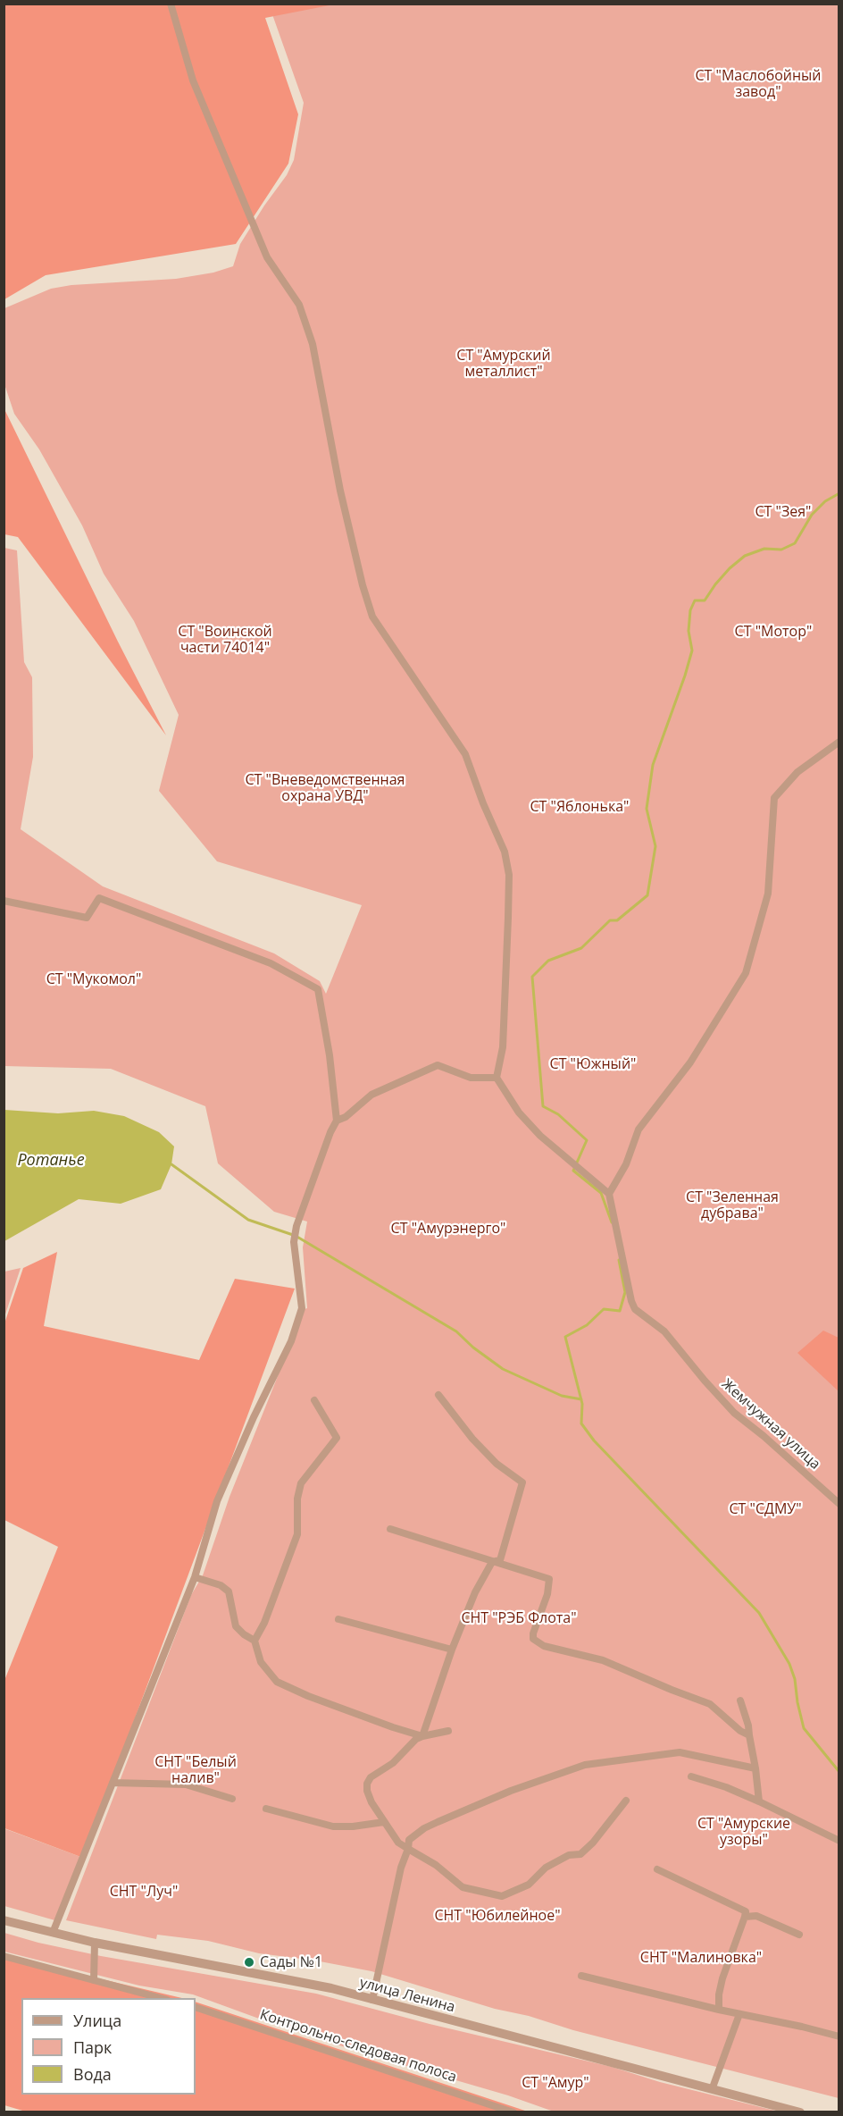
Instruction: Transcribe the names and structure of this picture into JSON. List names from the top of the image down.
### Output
{
  "streets": {
    "street": ["Жемчужная улица", "улица Ленина", "Контрольно-следовая полоса"]
  },
  "water": ["Ротанье"],
  "parks": [
    "СТ \"Маслобойный завод\"",
    "СТ \"Амурский металлист\"",
    "СТ \"Зея\"",
    "СТ \"Воинской части 74014\"",
    "СТ \"Мотор\"",
    "СТ \"Вневедомственная охрана УВД\"",
    "СТ \"Яблонька\"",
    "СТ \"Мукомол\"",
    "СТ \"Южный\"",
    "СТ \"Зеленная дубрава\"",
    "СТ \"Амурэнерго\"",
    "СТ \"СДМУ\"",
    "СНТ \"РЭБ Флота\"",
    "СНТ \"Белый налив\"",
    "СТ \"Амурские узоры\"",
    "СНТ \"Луч\"",
    "СНТ \"Юбилейное\"",
    "СНТ \"Малиновка\"",
    "СТ \"Амур\""
  ],
  "places": ["Сады №1"],
  "legend": ["Улица", "Парк", "Вода"]
}
